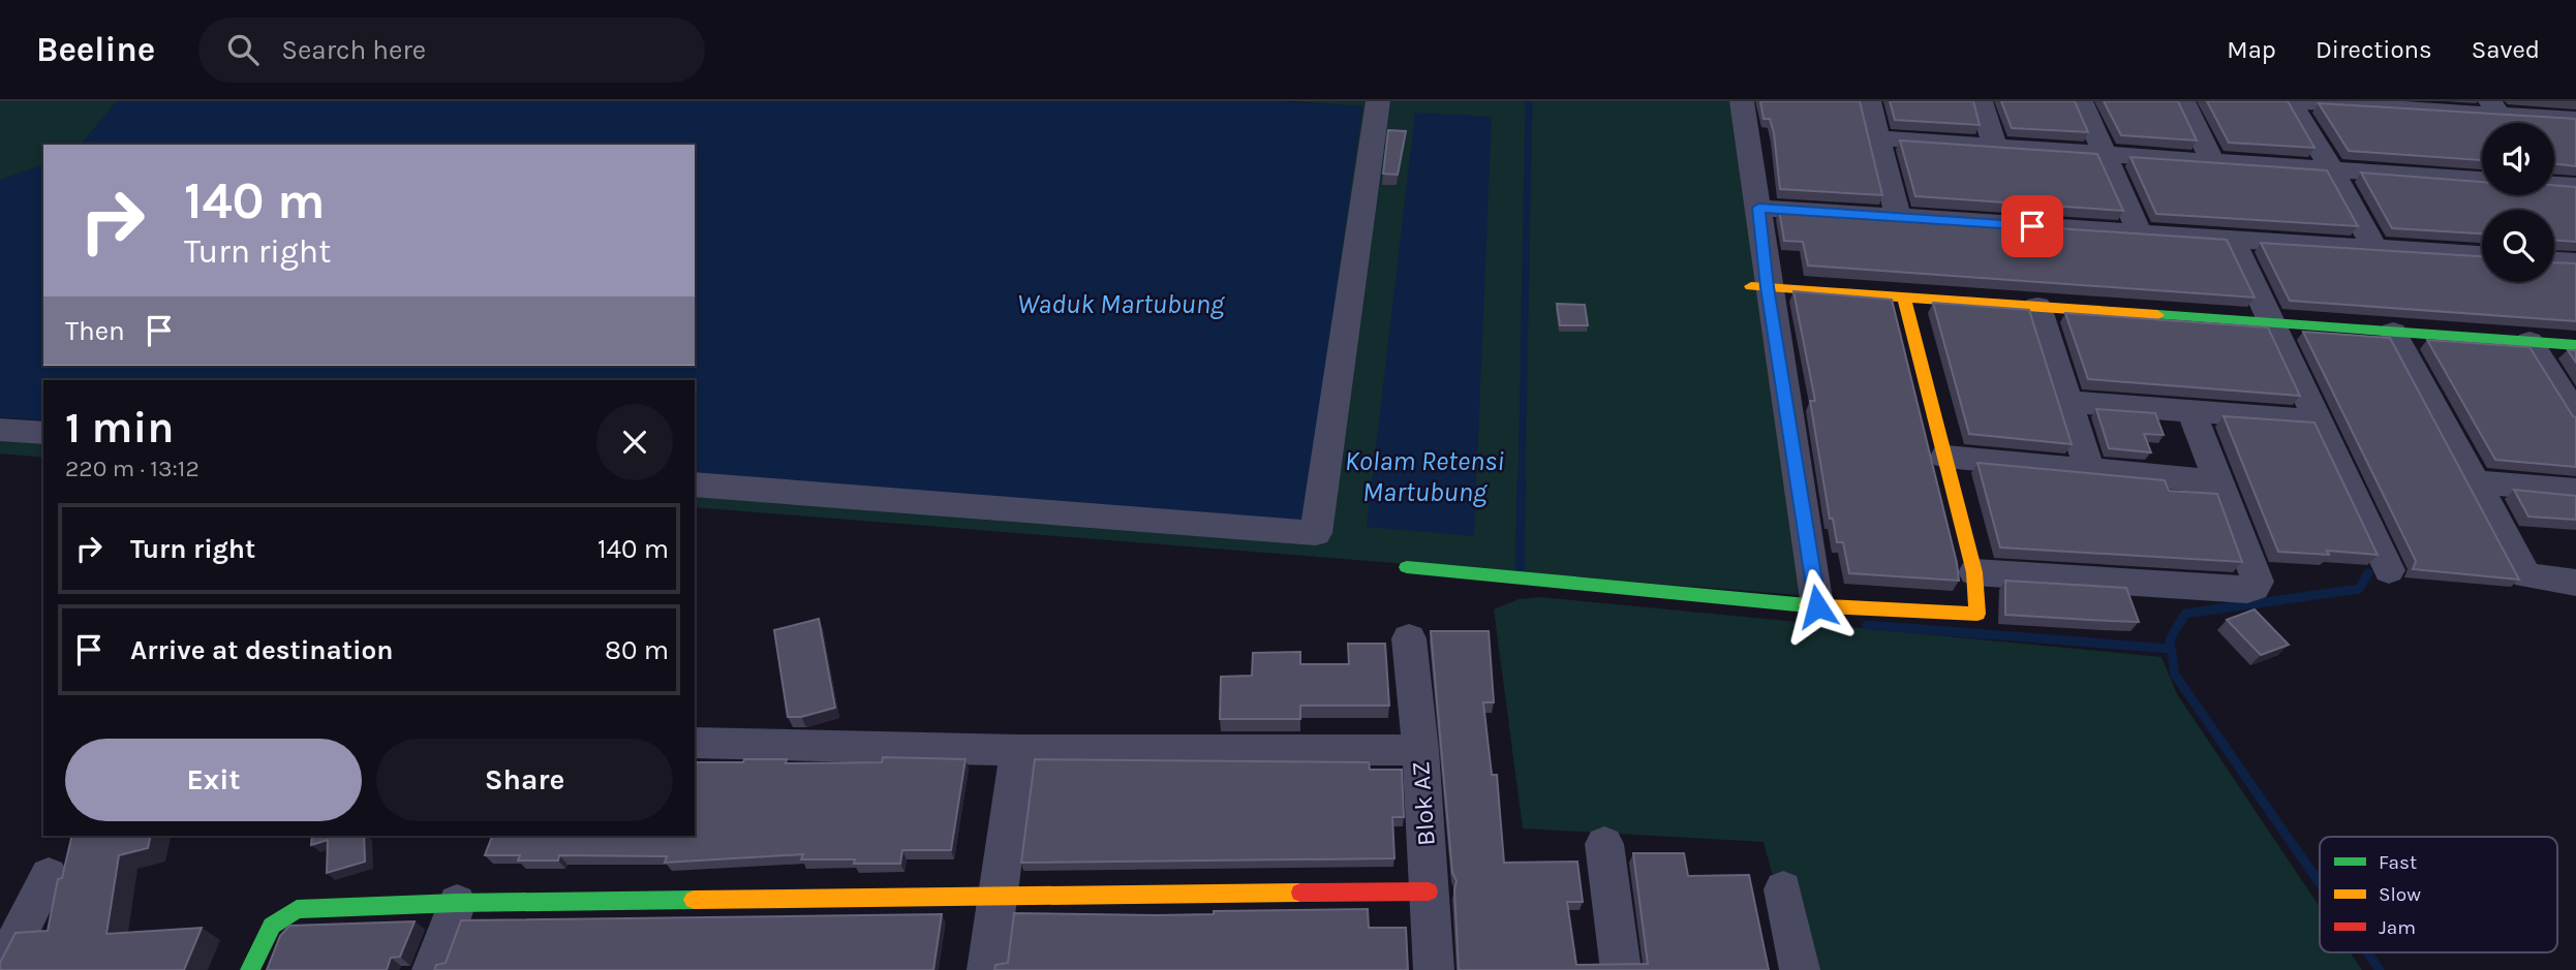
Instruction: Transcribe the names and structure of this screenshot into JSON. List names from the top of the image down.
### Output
{
  "streets": {
    "street": ["Blok AZ"]
  },
  "water": ["Waduk Martubung", "Kolam Retensi Martubung"],
  "legend": ["Fast", "Slow", "Jam"],
  "page": {
    "header": "Beeline",
    "search": "Search here",
    "nav": ["Map", "Directions", "Saved"],
    "turn": ["140 m", "Turn right"],
    "then": "Then",
    "heading": ["1 min", "220 m · 13:12"],
    "list": [
      {
        "name": "Turn right",
        "value": "140 m"
      },
      {
        "name": "Arrive at destination",
        "value": "80 m"
      }
    ],
    "buttons": ["Exit", "Share"]
  }
}
